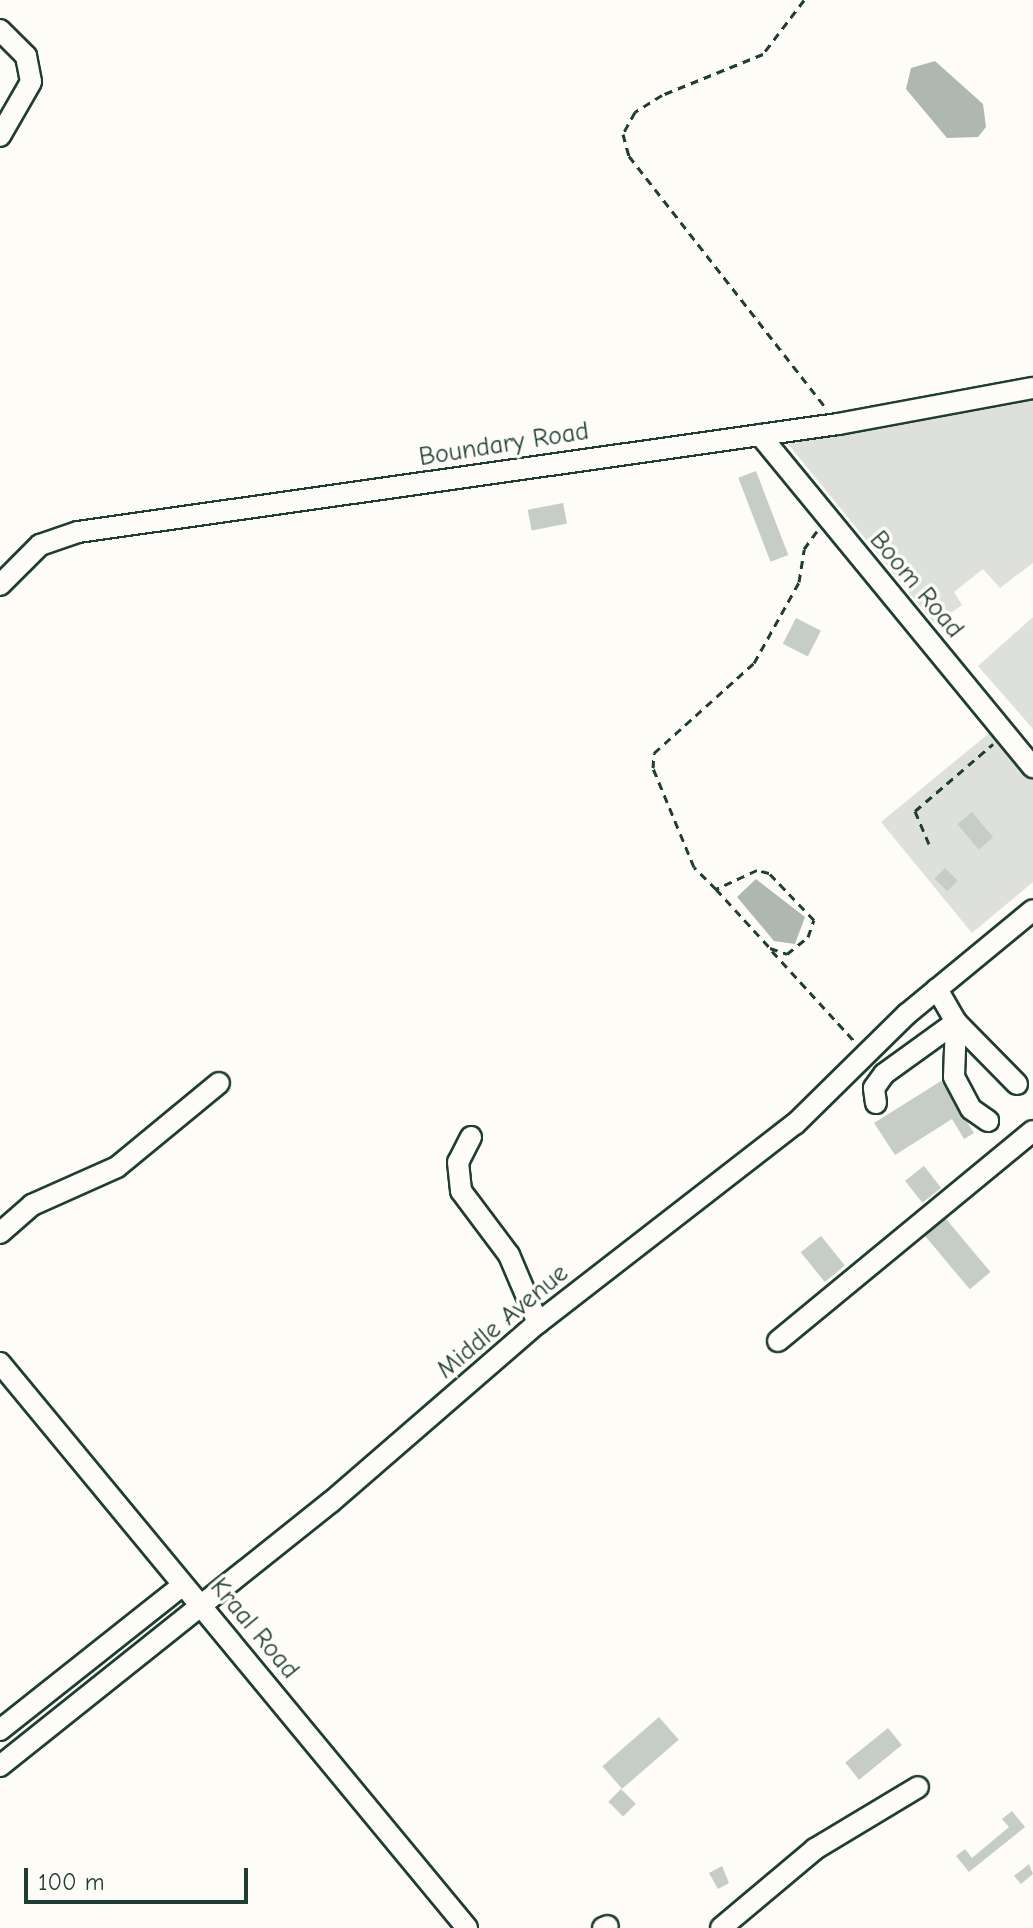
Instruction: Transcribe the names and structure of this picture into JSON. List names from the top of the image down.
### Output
{
  "streets": {
    "street": [
      "Boundary Road",
      "Boom Road",
      "Middle Avenue",
      "Kraal Road"
    ]
  },
  "crossings": [
    ["Boundary Road", "Boom Road"],
    ["Middle Avenue", "Kraal Road"]
  ],
  "scale_bar": "100 m"
}
